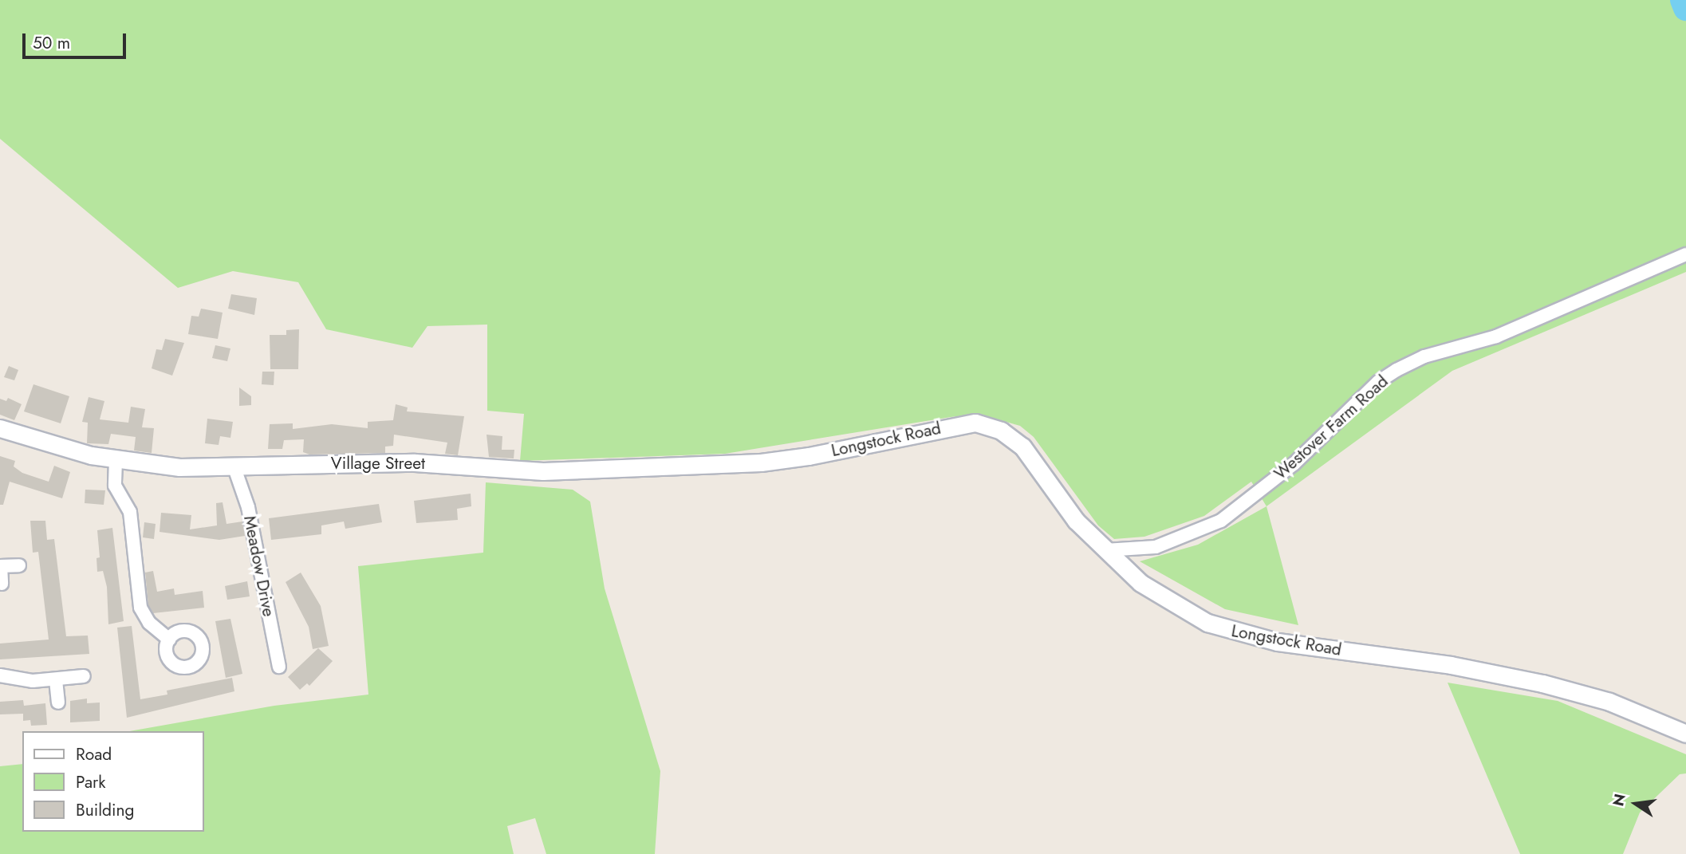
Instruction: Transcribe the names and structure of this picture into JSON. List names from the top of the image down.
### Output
{
  "streets": {
    "street": [
      "Westover Farm Road",
      "Longstock Road",
      "Village Street",
      "Meadow Drive"
    ]
  },
  "crossings": [
    ["Westover Farm Road", "Longstock Road"],
    ["Longstock Road", "Village Street"],
    ["Village Street", "Meadow Drive"]
  ],
  "legend": ["Road", "Park", "Building"],
  "scale_bar": "50 m",
  "north": "left"
}
